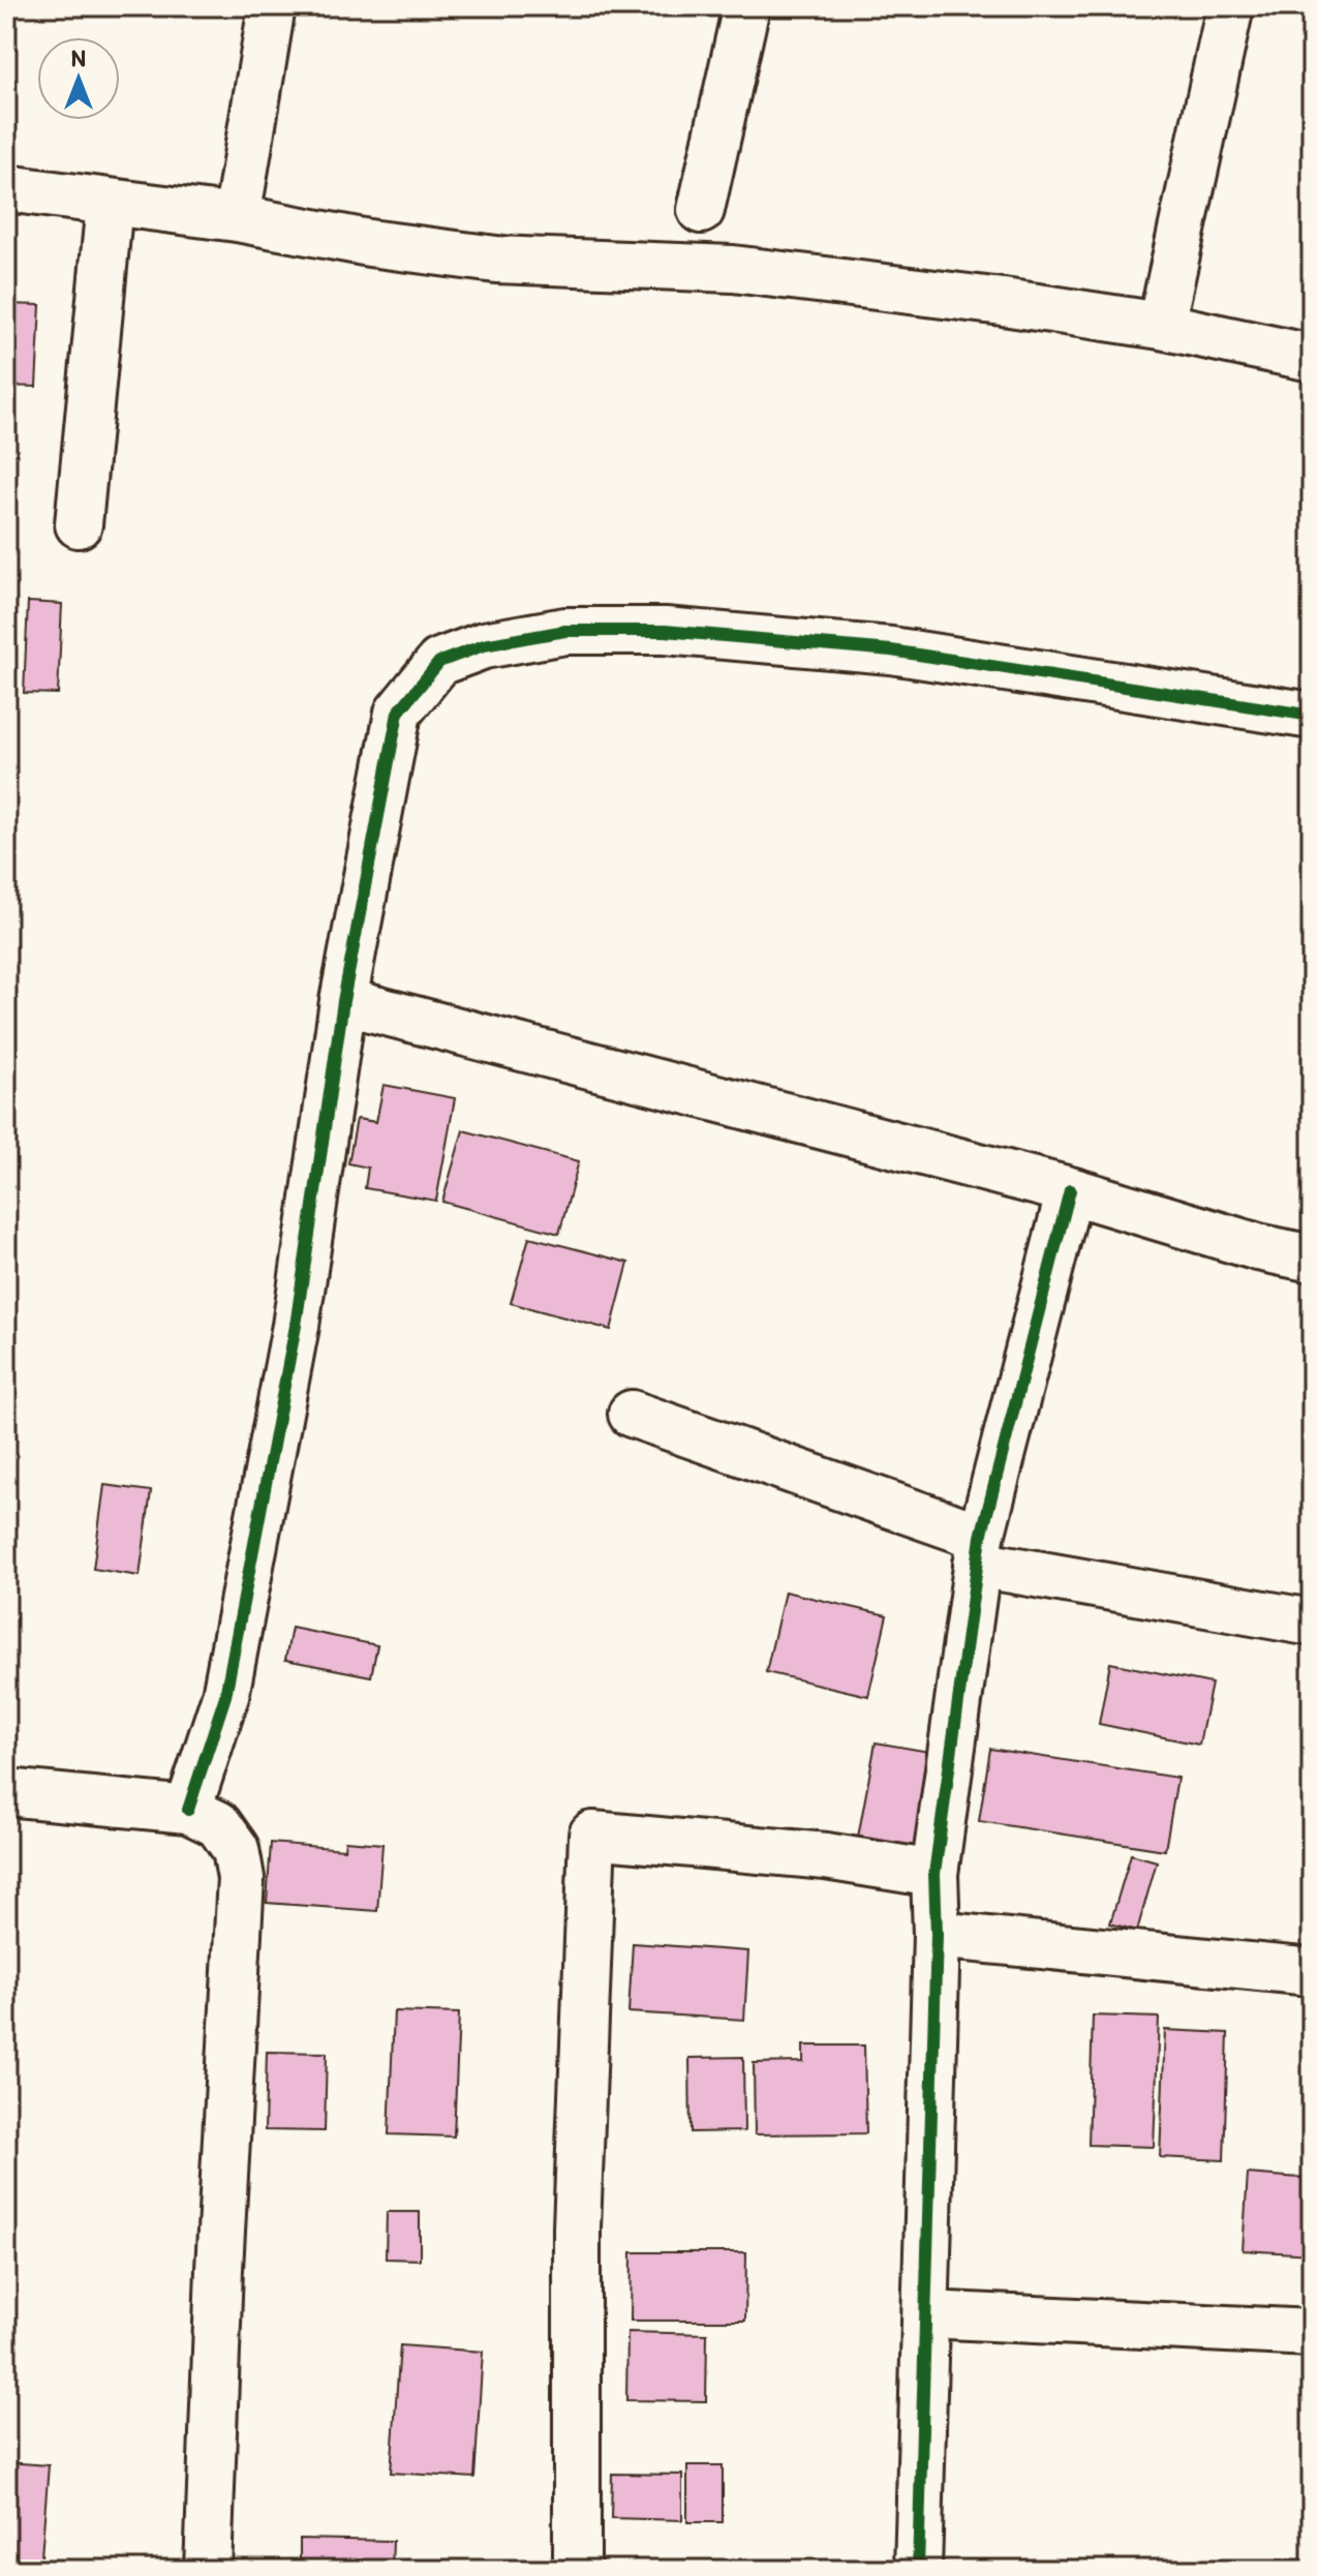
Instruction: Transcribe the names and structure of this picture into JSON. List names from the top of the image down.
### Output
{
  "north": "top"
}
